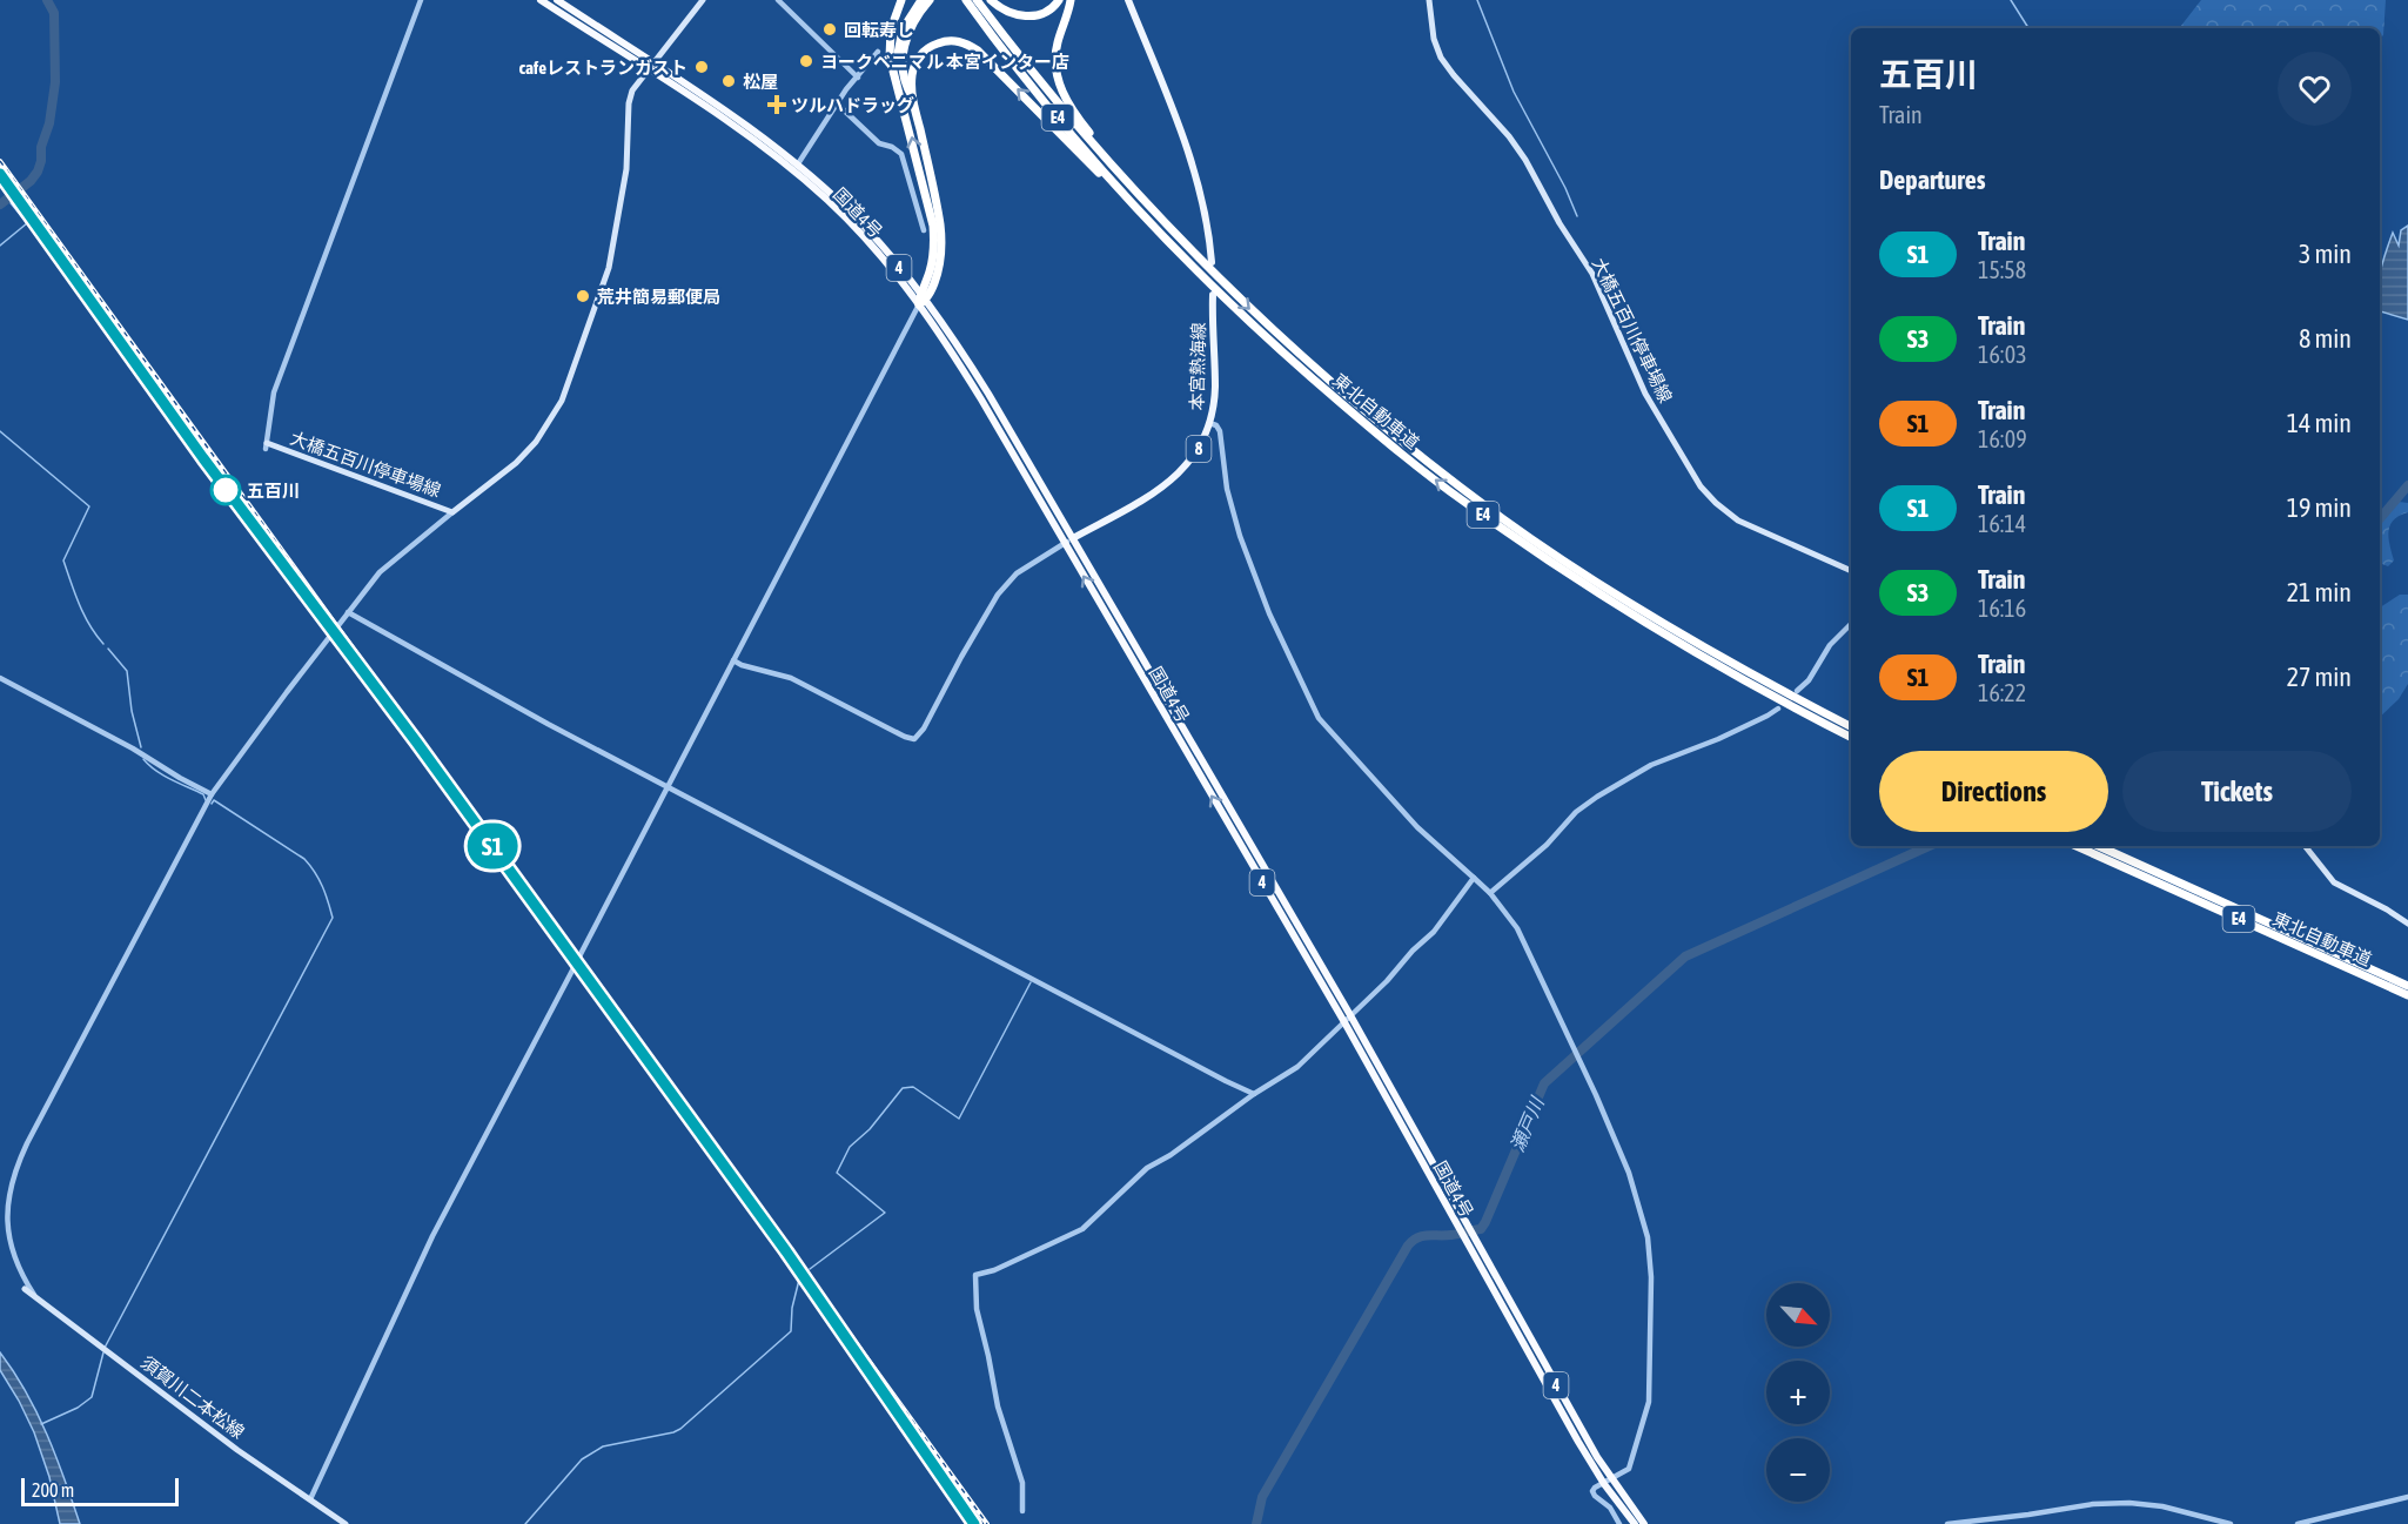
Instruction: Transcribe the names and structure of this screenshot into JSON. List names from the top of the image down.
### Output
{
  "streets": {
    "highway": [
      "E4",
      "国道4号",
      "4",
      "東北自動車道"
    ],
    "main road": [
      "大橋五百川停車場線",
      "本宮熱海線",
      "8",
      "須賀川二本松線"
    ]
  },
  "crossings": [
    ["国道4号", "大橋五百川停車場線"],
    ["国道4号", "本宮熱海線"]
  ],
  "water": ["瀬戸川"],
  "places": {
    "other": [
      "回転寿し",
      "ヨークベニマル 本宮インター店",
      "cafeレストランガスト",
      "松屋",
      "荒井簡易郵便局",
      "五百川"
    ],
    "health": ["ツルハドラッグ"]
  },
  "scale_bar": "200 m",
  "north": "bottom right",
  "page": {
    "on_map": "S1",
    "heading": [
      ["五百川", "Train"],
      "Departures"
    ],
    "list": [
      {
        "mark": "S1",
        "name": "Train",
        "note": "15:58",
        "value": "3 min"
      },
      {
        "mark": "S3",
        "name": "Train",
        "note": "16:03",
        "value": "8 min"
      },
      {
        "mark": "S1",
        "name": "Train",
        "note": "16:09",
        "value": "14 min"
      },
      {
        "mark": "S1",
        "name": "Train",
        "note": "16:14",
        "value": "19 min"
      },
      {
        "mark": "S3",
        "name": "Train",
        "note": "16:16",
        "value": "21 min"
      },
      {
        "mark": "S1",
        "name": "Train",
        "note": "16:22",
        "value": "27 min"
      }
    ],
    "buttons": ["Directions", "Tickets"],
    "map_buttons": ["+", "−"],
    "scale": "200 m"
  }
}
